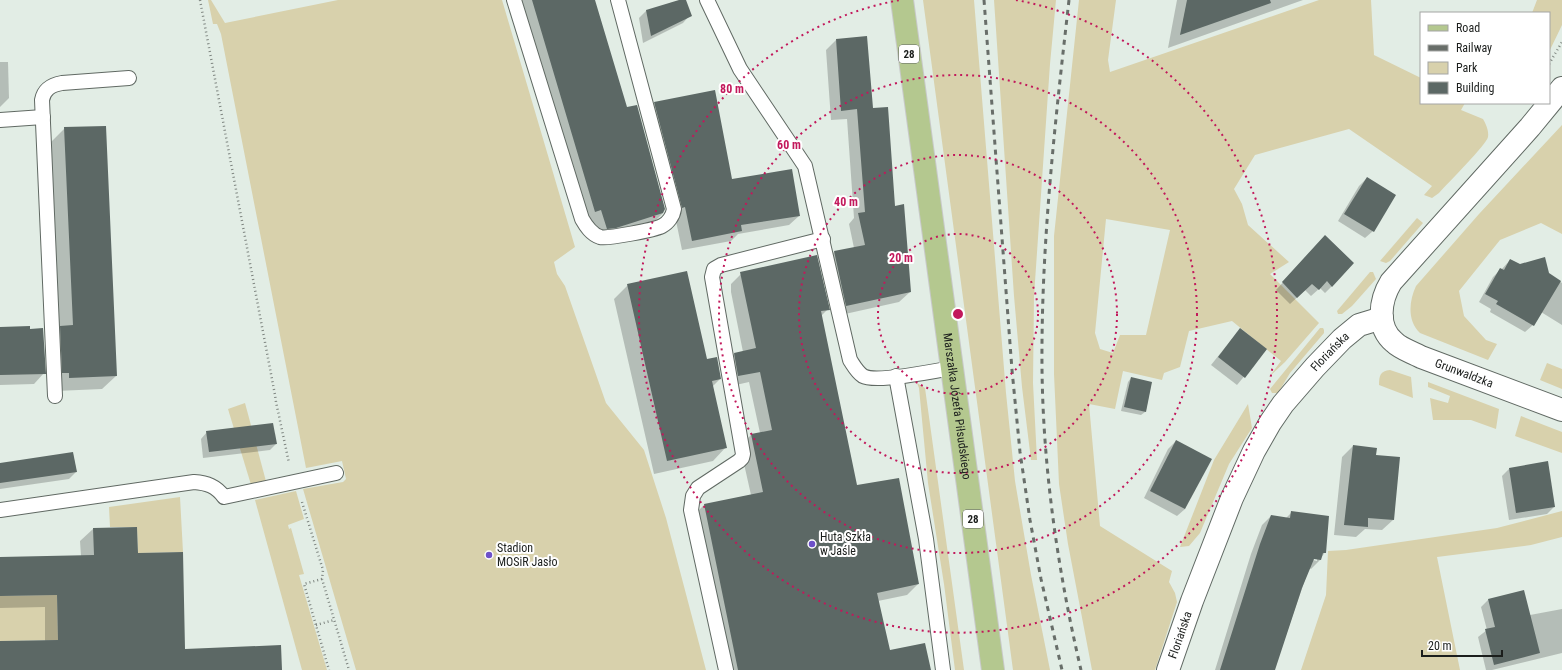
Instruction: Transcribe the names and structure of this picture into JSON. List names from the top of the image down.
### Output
{
  "streets": {
    "main road": ["28", "Marszałka Józefa Piłsudskiego"],
    "street": ["Floriańska", "Grunwaldzka"]
  },
  "crossings": [
    ["Floriańska", "Grunwaldzka"]
  ],
  "places": ["Huta Szkła w Jaśle", "Stadion MOSiR Jasło"],
  "legend": [
    "Road",
    "Railway",
    "Park",
    "Building"
  ],
  "scale_bar": "20 m",
  "rings": [
    "80 m",
    "60 m",
    "40 m",
    "20 m"
  ]
}
